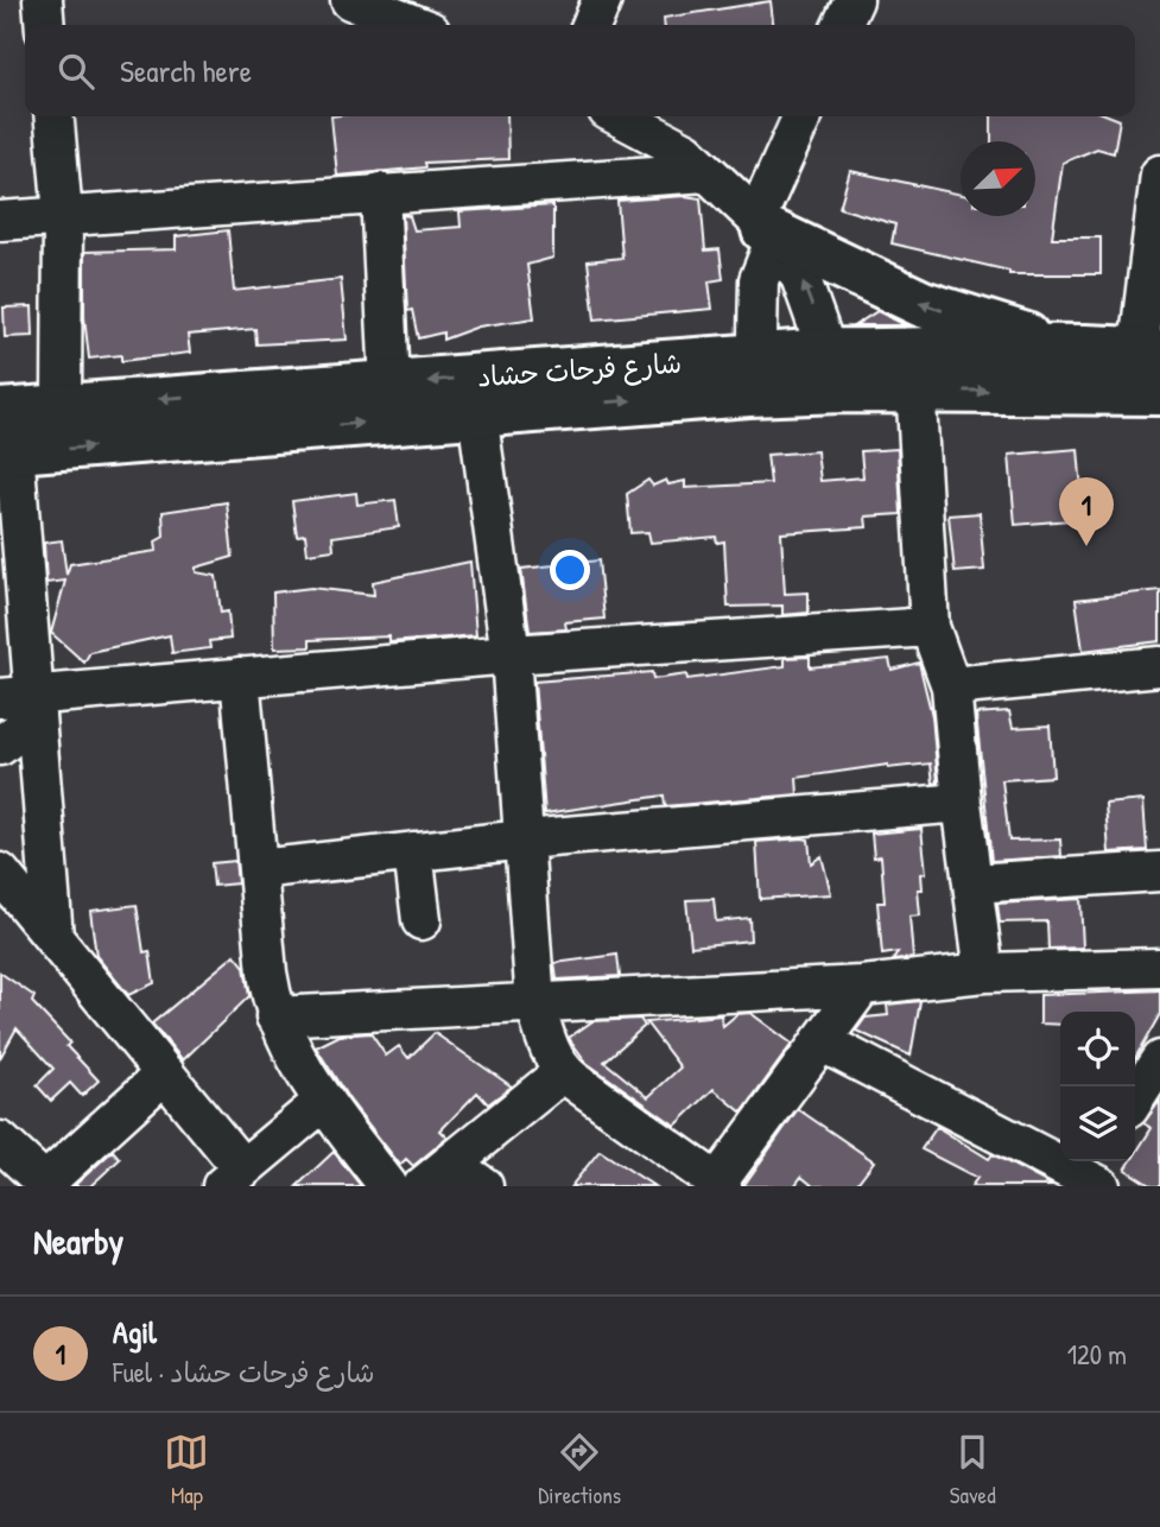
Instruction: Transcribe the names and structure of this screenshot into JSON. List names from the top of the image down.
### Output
{
  "streets": {
    "main road": ["شارع فرحات حشاد"]
  },
  "north": "top right",
  "page": {
    "search": "Search here",
    "pins": "1",
    "heading": "Nearby",
    "list": [
      {
        "mark": "1",
        "name": "Agil",
        "note": "Fuel · شارع فرحات حشاد",
        "value": "120 m"
      }
    ],
    "nav": ["Map", "Directions", "Saved"]
  }
}
